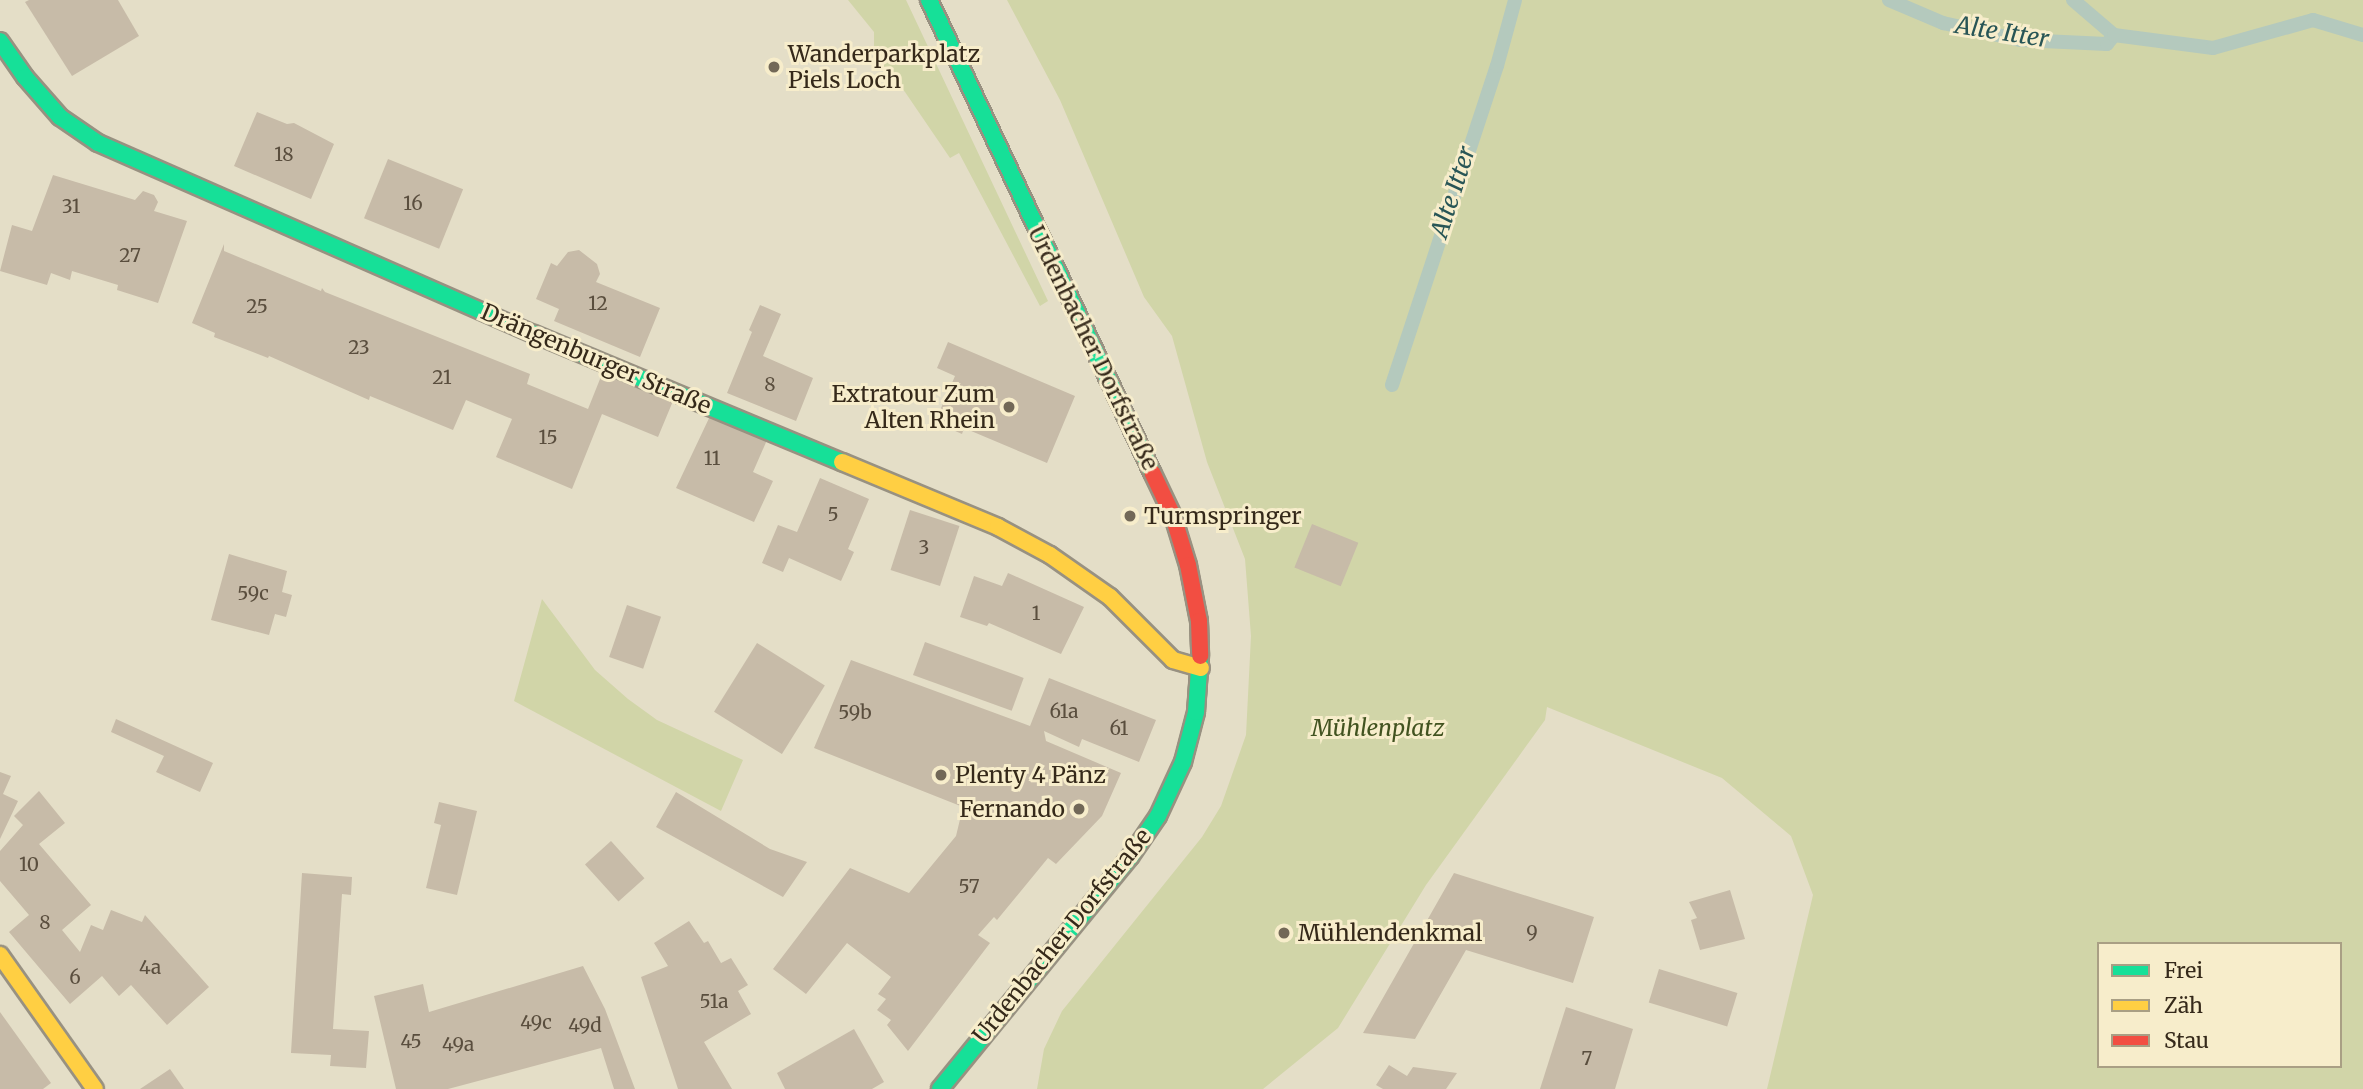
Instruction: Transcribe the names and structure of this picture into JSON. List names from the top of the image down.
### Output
{
  "streets": {
    "street": ["Urdenbacher Dorfstraße", "Drängenburger Straße"]
  },
  "crossings": [
    ["Urdenbacher Dorfstraße", "Drängenburger Straße"]
  ],
  "water": ["Alte Itter"],
  "parks": ["Mühlenplatz"],
  "places": [
    "Wanderparkplatz Piels Loch",
    "Extratour Zum Alten Rhein",
    "Turmspringer",
    "Plenty 4 Pänz",
    "Fernando",
    "Mühlendenkmal"
  ],
  "house_numbers": [
    "18",
    "16",
    "31",
    "27",
    "12",
    "25",
    "23",
    "21",
    "8",
    "15",
    "11",
    "5",
    "3",
    "59c",
    "1",
    "61a",
    "59b",
    "61",
    "10",
    "57",
    "8",
    "9",
    "4a",
    "6",
    "51a",
    "49c",
    "49d",
    "45",
    "49a",
    "7"
  ],
  "legend": ["Frei", "Zäh", "Stau"]
}
